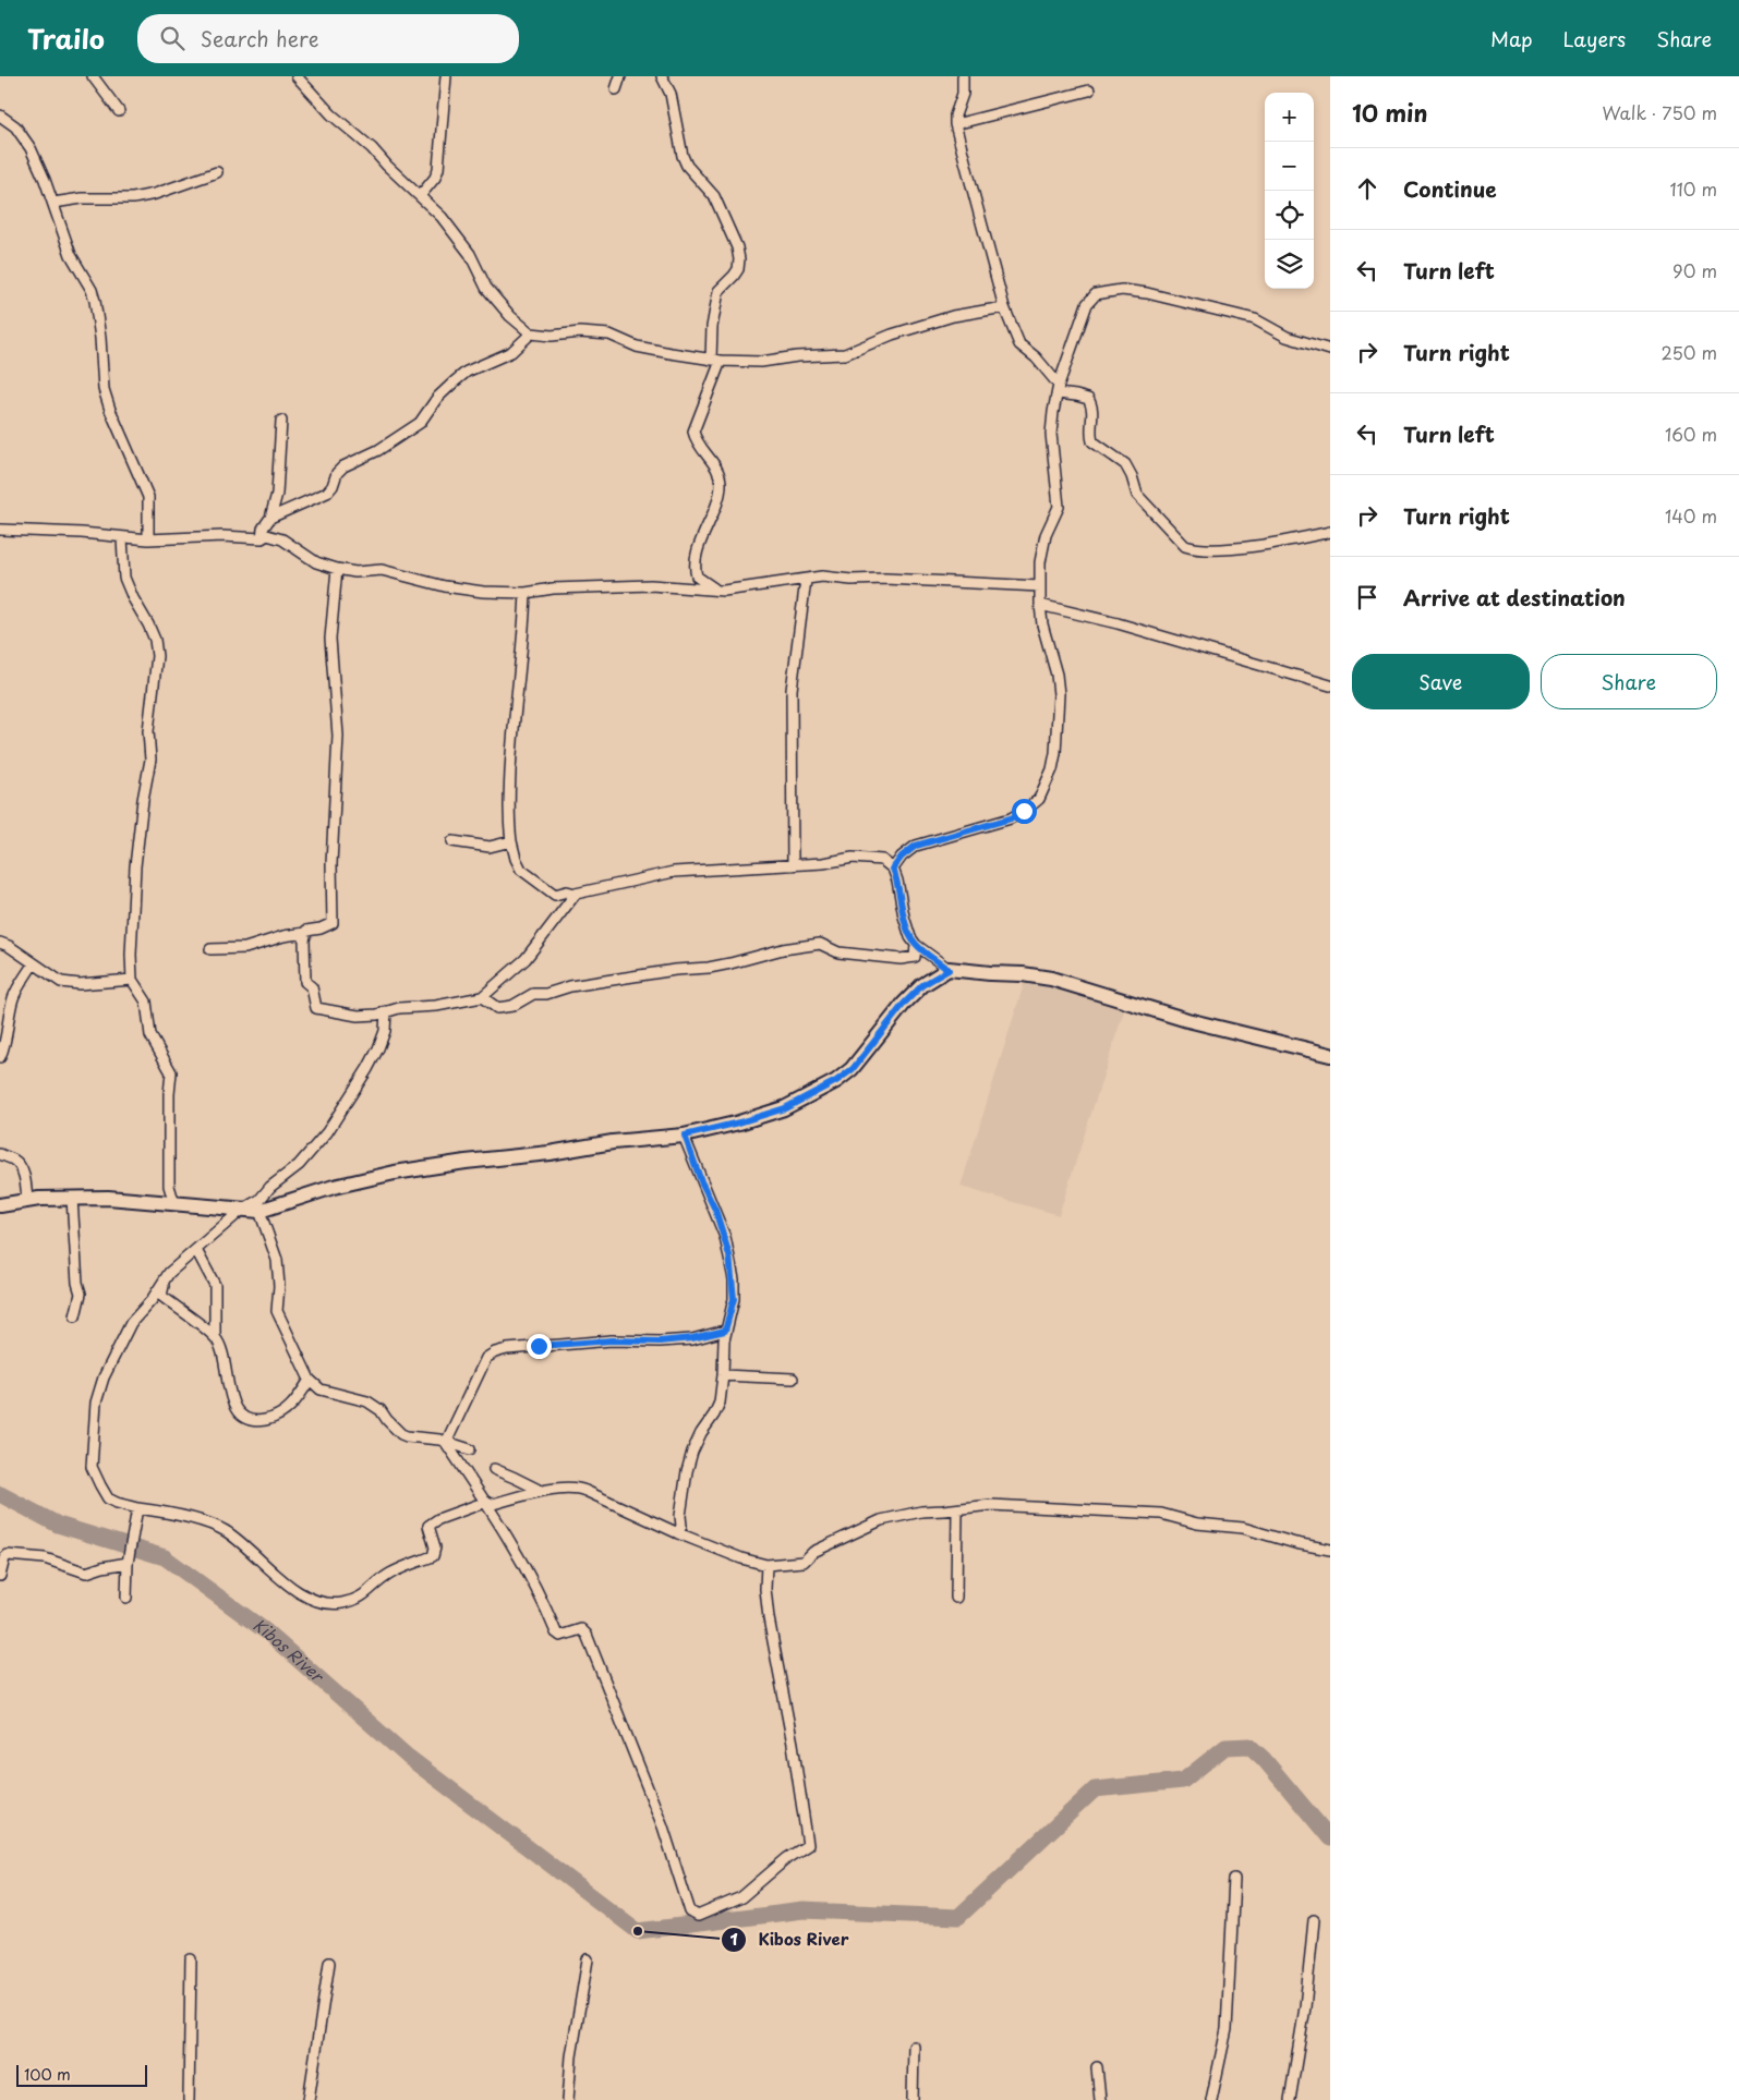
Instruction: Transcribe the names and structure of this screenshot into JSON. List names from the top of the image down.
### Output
{
  "water": ["Kibos River"],
  "places": ["Kibos River"],
  "scale_bar": "100 m",
  "page": {
    "header": "Trailo",
    "search": "Search here",
    "nav": ["Map", "Layers", "Share"],
    "heading": ["10 min", "Walk · 750 m"],
    "map_buttons": ["+", "−"],
    "list": [
      ["Continue", "110 m"],
      ["Turn left", "90 m"],
      ["Turn right", "250 m"],
      ["Turn left", "160 m"],
      ["Turn right", "140 m"],
      "Arrive at destination"
    ],
    "buttons": ["Save", "Share"],
    "scale": "100 m"
  }
}
